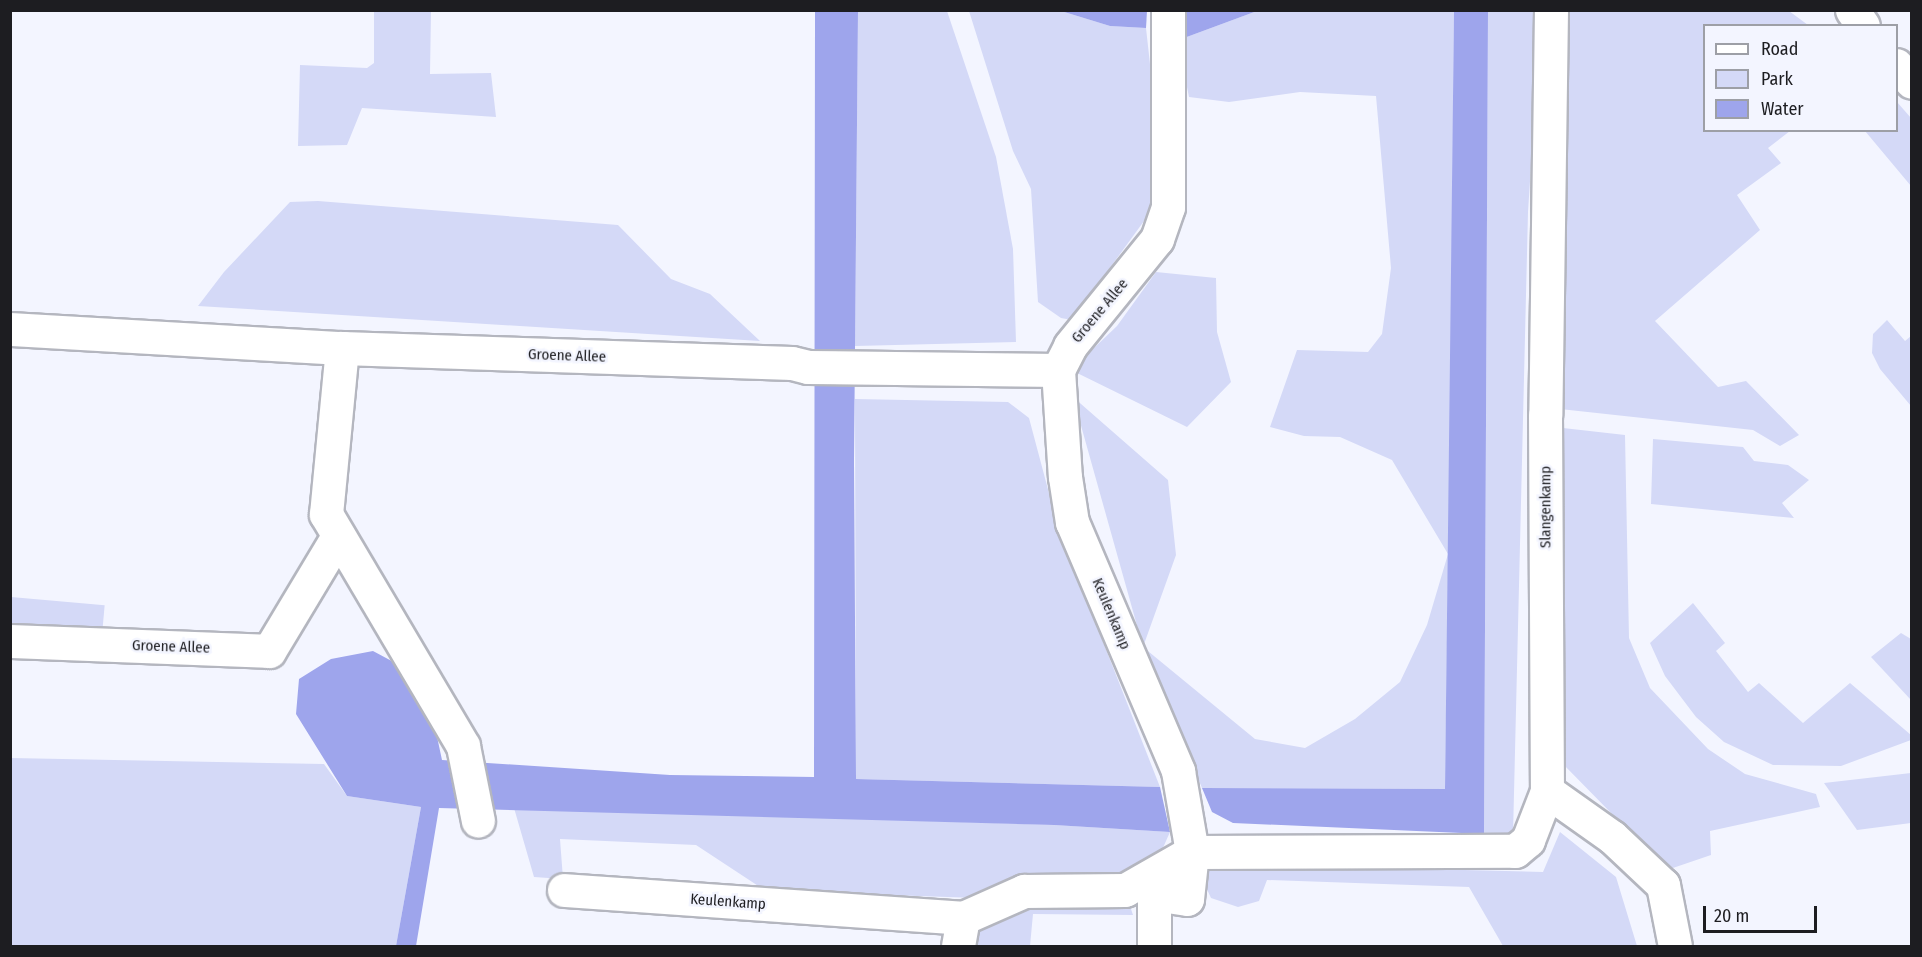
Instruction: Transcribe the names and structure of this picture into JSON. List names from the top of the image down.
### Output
{
  "streets": {
    "street": ["Groene Allee", "Slangenkamp", "Keulenkamp"]
  },
  "crossings": [
    ["Groene Allee", "Keulenkamp"],
    ["Slangenkamp", "Keulenkamp"]
  ],
  "legend": ["Road", "Park", "Water"],
  "scale_bar": "20 m"
}
